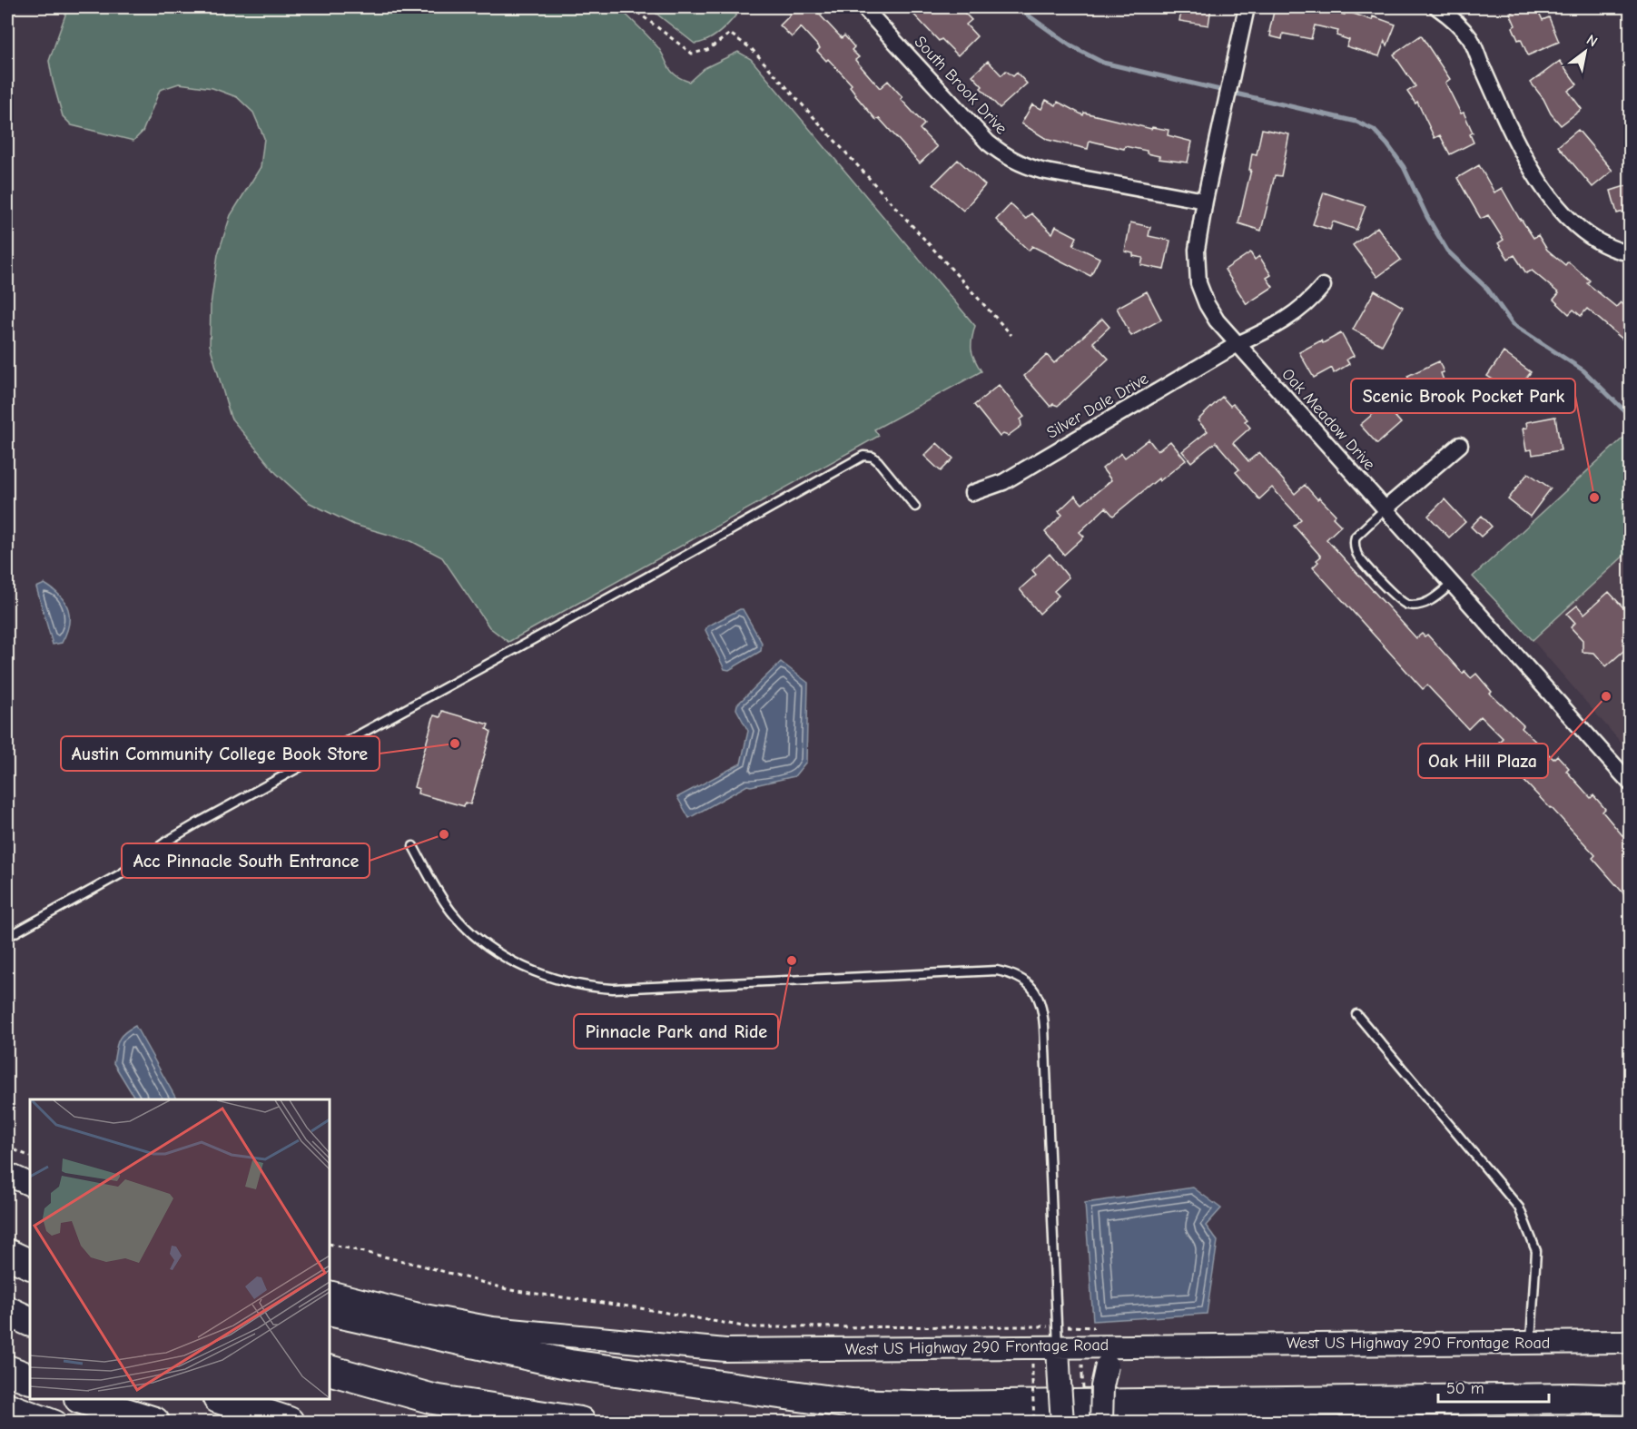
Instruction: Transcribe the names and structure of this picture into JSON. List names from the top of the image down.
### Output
{
  "streets": {
    "main road": ["West US Highway 290 Frontage Road"],
    "street": ["South Brook Drive", "Silver Dale Drive", "Oak Meadow Drive"]
  },
  "crossings": [
    ["South Brook Drive", "Oak Meadow Drive"],
    ["Silver Dale Drive", "Oak Meadow Drive"]
  ],
  "places": [
    "Scenic Brook Pocket Park",
    "Oak Hill Plaza",
    "Austin Community College Book Store",
    "Acc Pinnacle South Entrance",
    "Pinnacle Park and Ride"
  ],
  "scale_bar": "50 m",
  "north": "top right"
}
